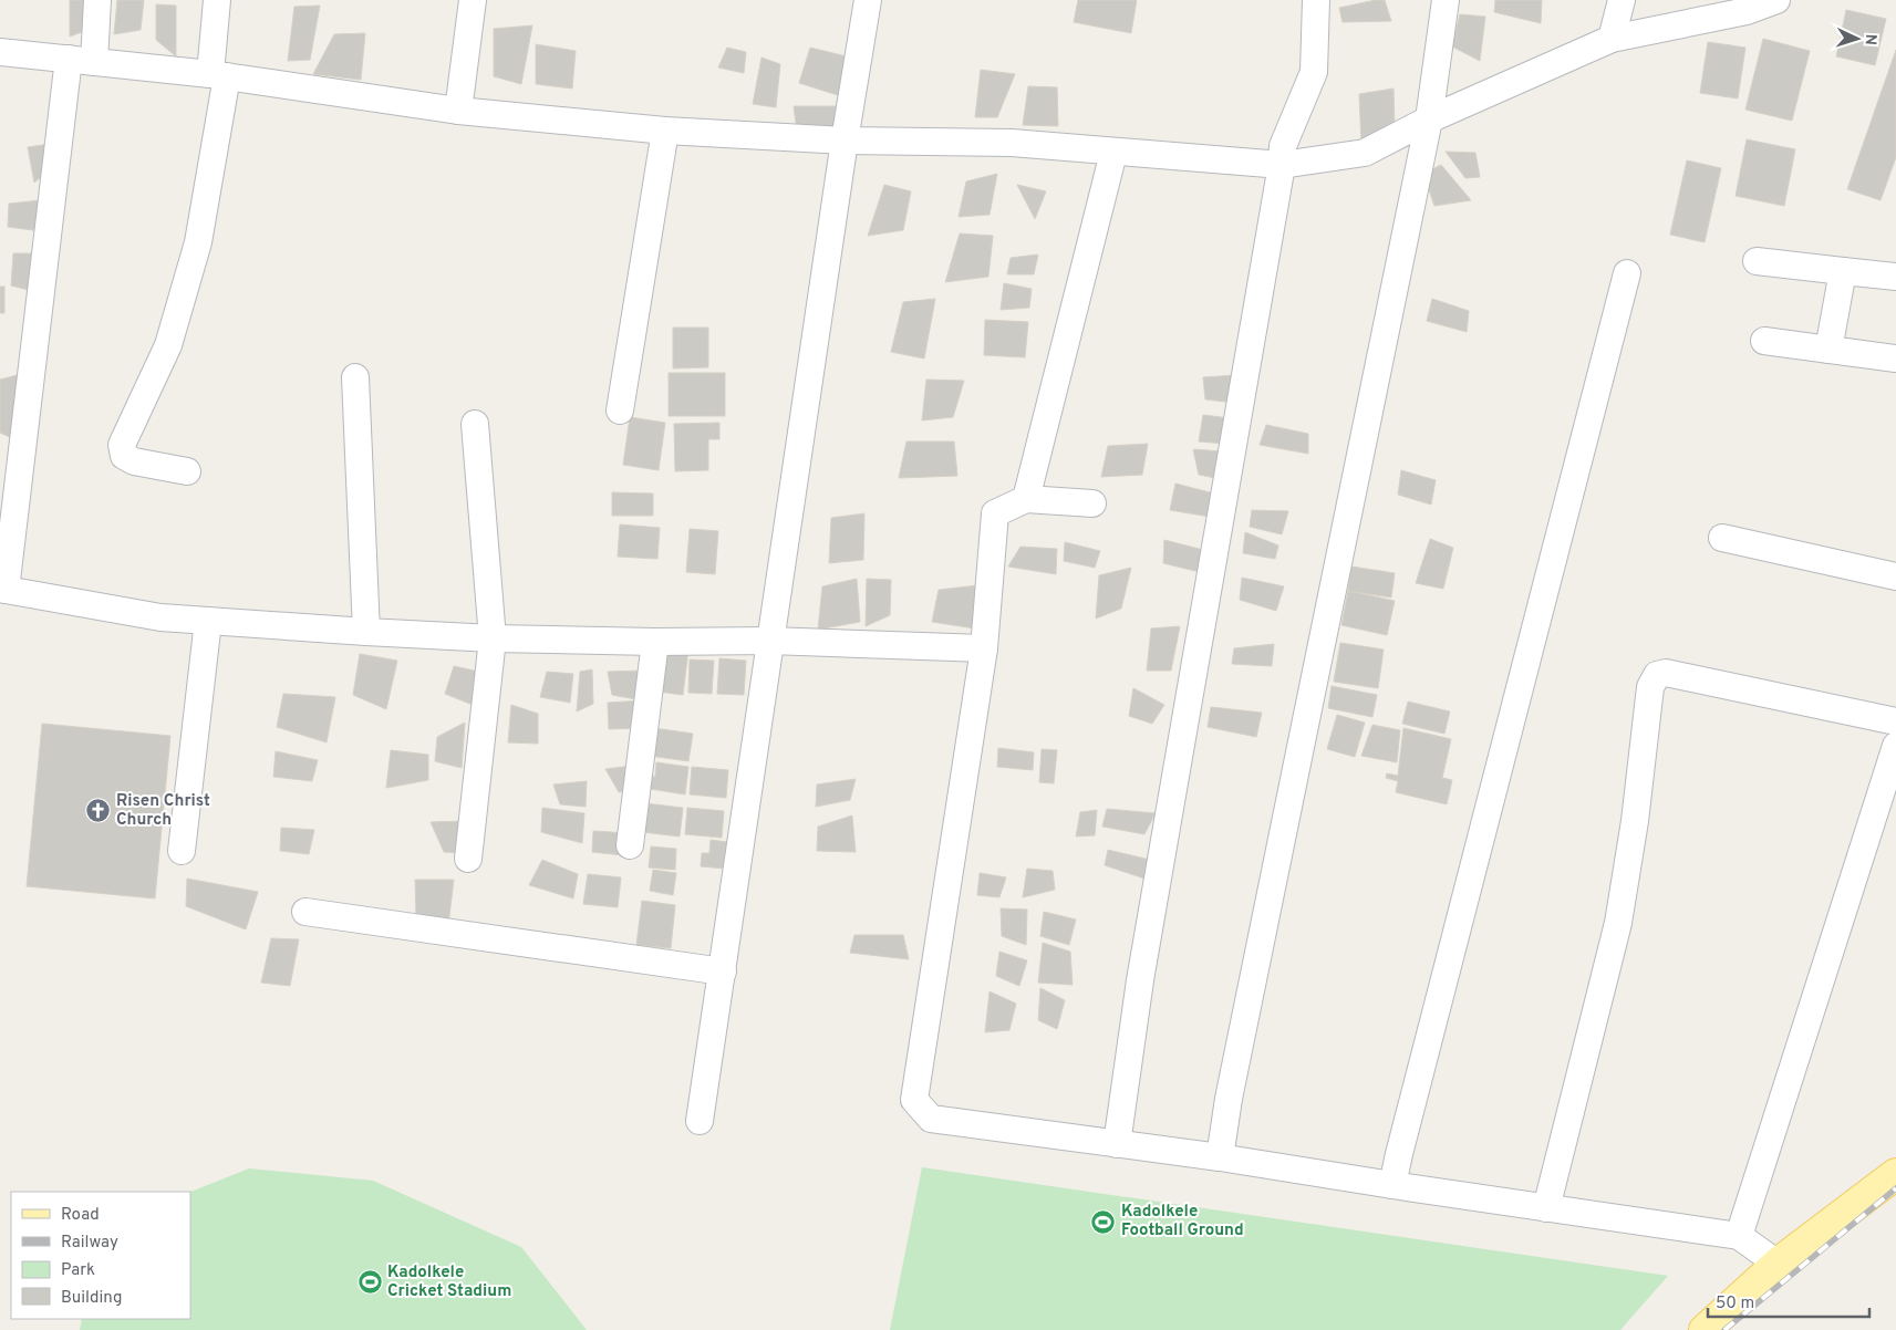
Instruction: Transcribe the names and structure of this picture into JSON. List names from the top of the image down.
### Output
{
  "places": {
    "church": ["Risen Christ Church"],
    "sports": ["Kadolkele Football Ground", "Kadolkele Cricket Stadium"]
  },
  "legend": [
    "Road",
    "Railway",
    "Park",
    "Building"
  ],
  "scale_bar": "50 m",
  "north": "right"
}
